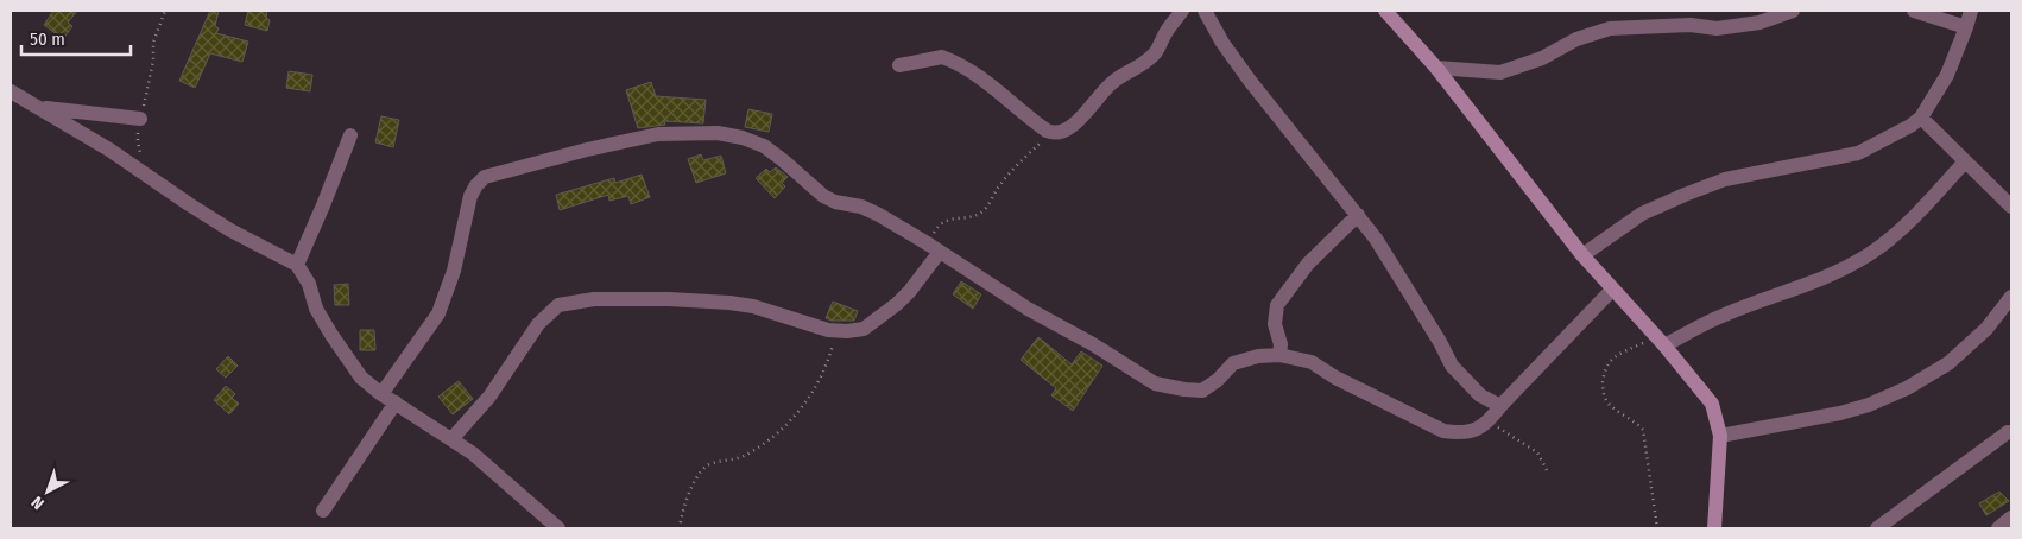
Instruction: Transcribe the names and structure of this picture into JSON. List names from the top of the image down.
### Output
{
  "scale_bar": "50 m",
  "north": "bottom left"
}
